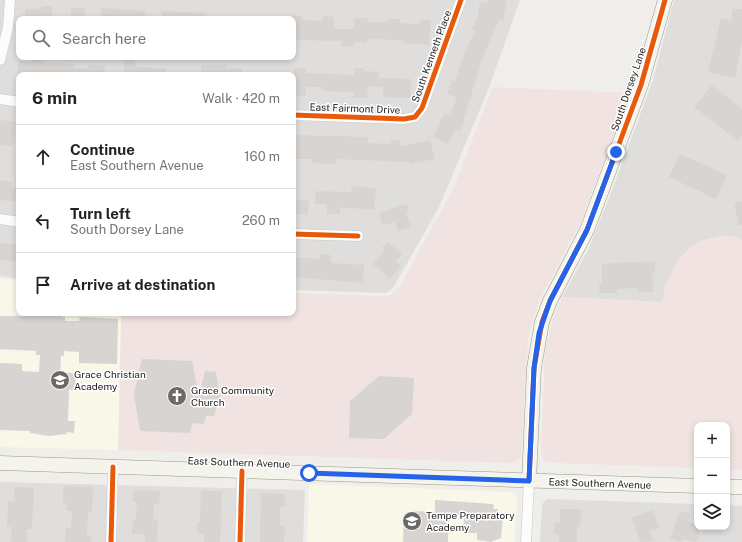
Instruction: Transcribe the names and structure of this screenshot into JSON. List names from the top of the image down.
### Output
{
  "streets": {
    "main road": ["South Dorsey Lane", "East Southern Avenue"],
    "street": ["South Kenneth Place", "East Fairmont Drive"]
  },
  "crossings": [
    ["South Kenneth Place", "East Fairmont Drive"],
    ["South Dorsey Lane", "East Southern Avenue"]
  ],
  "places": {
    "school or university": ["Grace Christian Academy", "Tempe Preparatory Academy"],
    "church": ["Grace Community Church"]
  },
  "page": {
    "search": "Search here",
    "heading": ["6 min", "Walk · 420 m"],
    "list": [
      ["Continue", "East Southern Avenue", "160 m"],
      ["Turn left", "South Dorsey Lane", "260 m"],
      "Arrive at destination"
    ],
    "map_buttons": ["+", "−"]
  }
}
